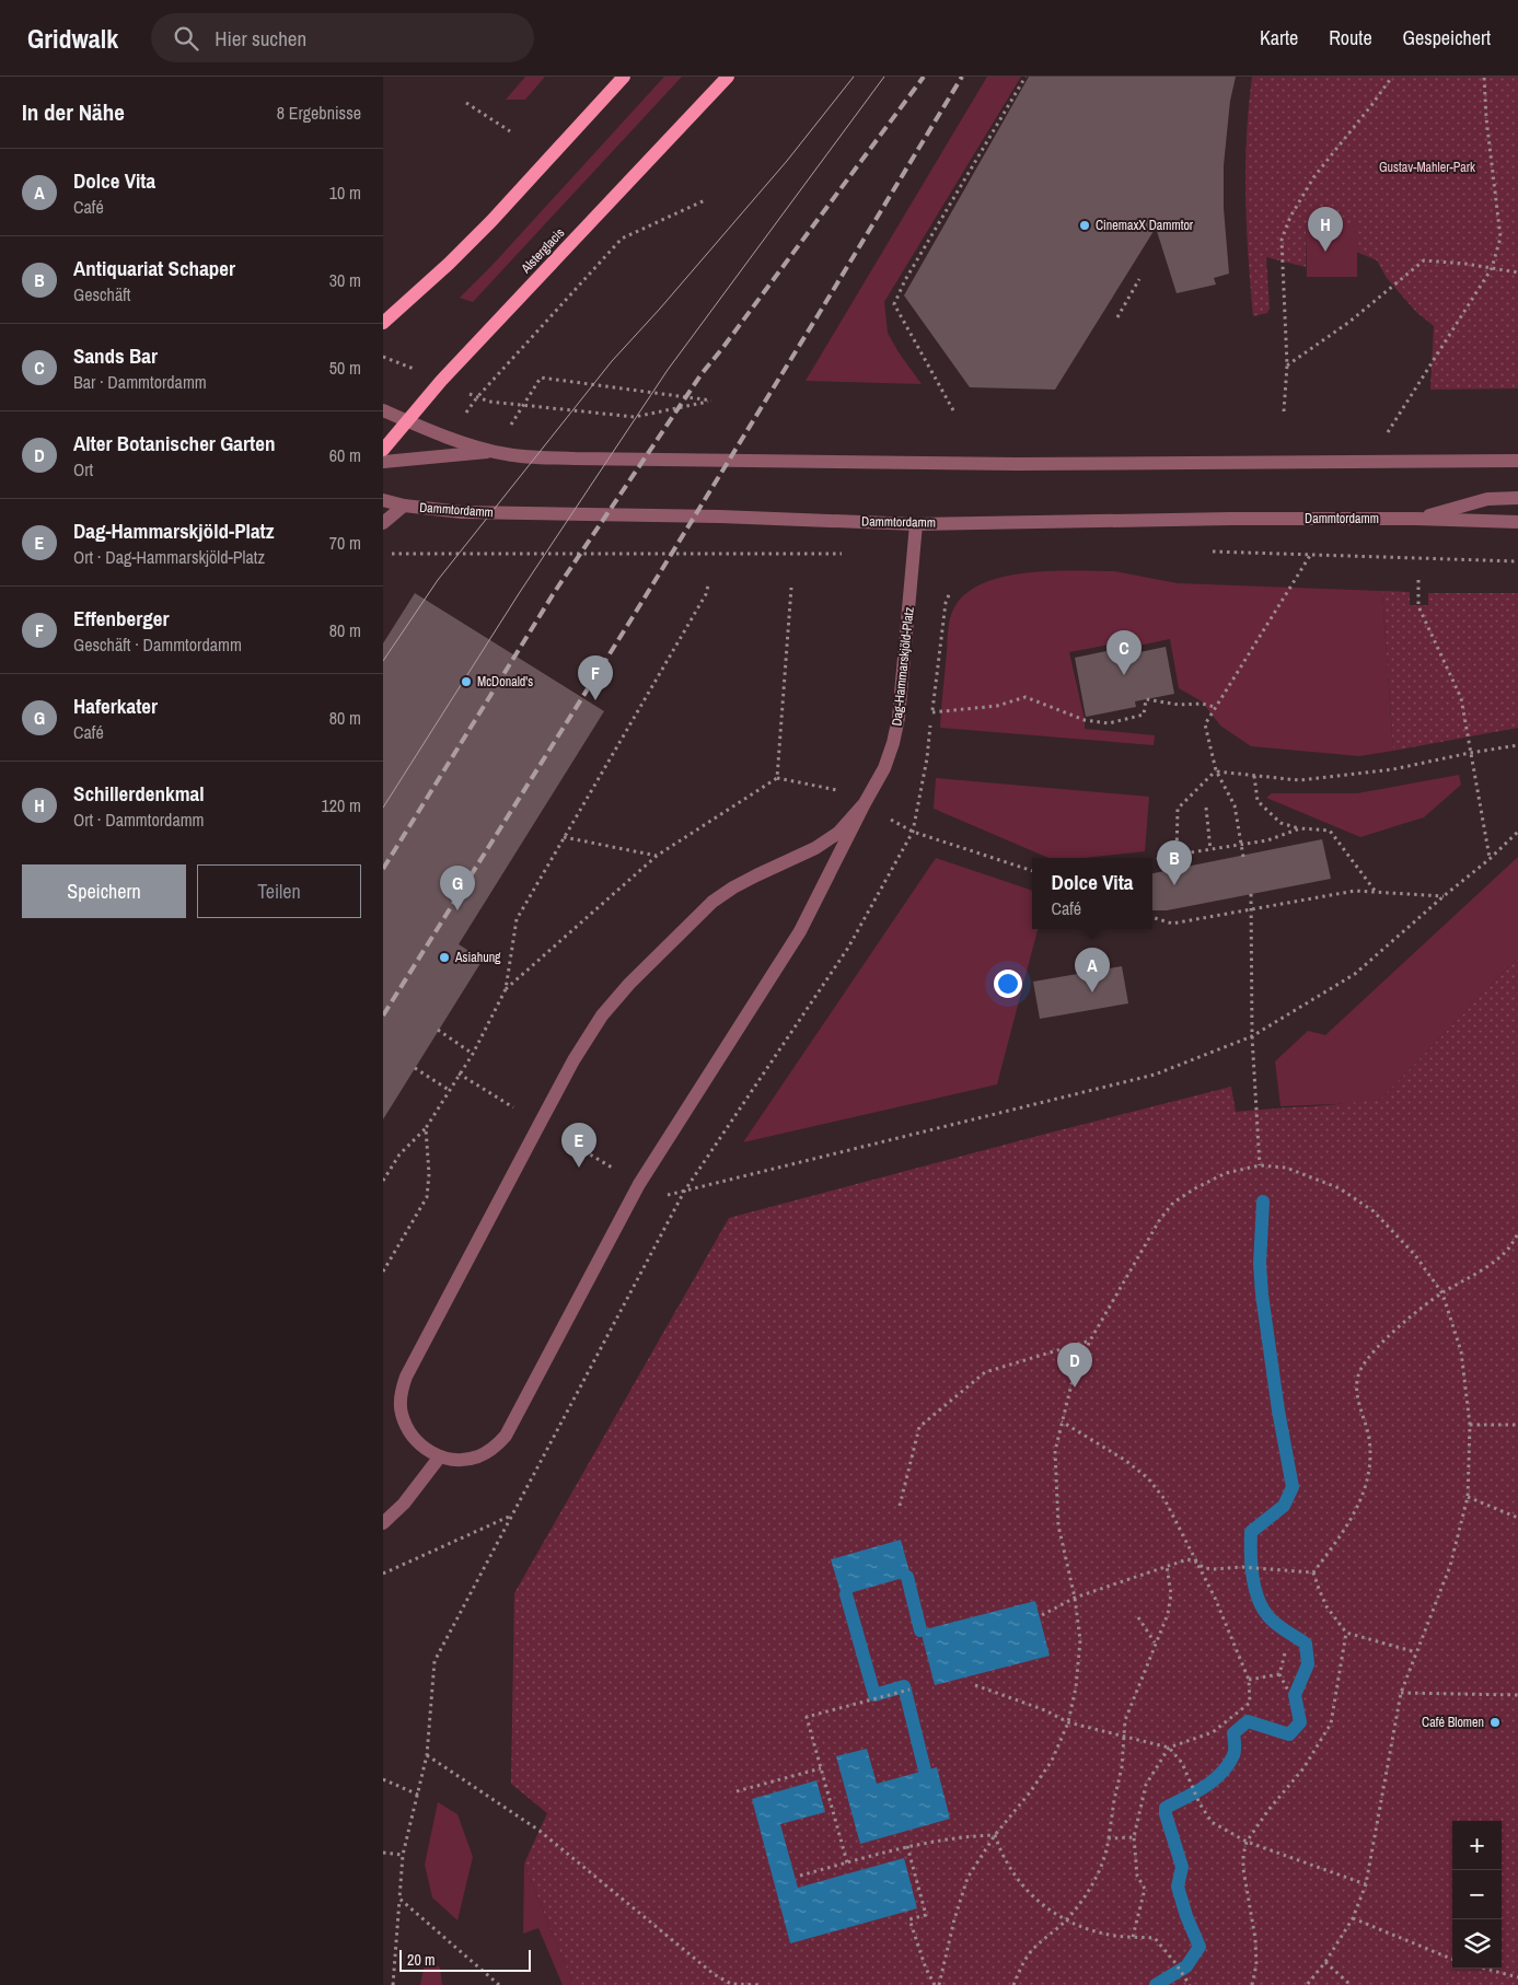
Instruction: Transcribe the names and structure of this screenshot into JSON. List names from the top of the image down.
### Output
{
  "streets": {
    "main road": ["Alsterglacis"],
    "street": ["Dammtordamm", "Dag-Hammarskjöld-Platz"]
  },
  "crossings": [
    ["Dammtordamm", "Dag-Hammarskjöld-Platz"]
  ],
  "parks": ["Gustav-Mahler-Park"],
  "places": [
    "CinemaxX Dammtor",
    "McDonald's",
    "Asiahung",
    "Café Blomen"
  ],
  "scale_bar": "20 m",
  "page": {
    "header": "Gridwalk",
    "search": "Hier suchen",
    "nav": ["Karte", "Route", "Gespeichert"],
    "heading": ["In der Nähe", "8 Ergebnisse"],
    "list": [
      {
        "mark": "A",
        "name": "Dolce Vita",
        "note": "Café",
        "value": "10 m"
      },
      {
        "mark": "B",
        "name": "Antiquariat Schaper",
        "note": "Geschäft",
        "value": "30 m"
      },
      {
        "mark": "C",
        "name": "Sands Bar",
        "note": "Bar · Dammtordamm",
        "value": "50 m"
      },
      {
        "mark": "D",
        "name": "Alter Botanischer Garten",
        "note": "Ort",
        "value": "60 m"
      },
      {
        "mark": "E",
        "name": "Dag-Hammarskjöld-Platz",
        "note": "Ort · Dag-Hammarskjöld-Platz",
        "value": "70 m"
      },
      {
        "mark": "F",
        "name": "Effenberger",
        "note": "Geschäft · Dammtordamm",
        "value": "80 m"
      },
      {
        "mark": "G",
        "name": "Haferkater",
        "note": "Café",
        "value": "80 m"
      },
      {
        "mark": "H",
        "name": "Schillerdenkmal",
        "note": "Ort · Dammtordamm",
        "value": "120 m"
      }
    ],
    "pins": [
      "H",
      "C",
      "F",
      "B",
      "G",
      "A",
      "E",
      "D"
    ],
    "buttons": ["Speichern", "Teilen"],
    "popup": ["Dolce Vita", "Café"],
    "map_buttons": ["+", "−"],
    "scale": "20 m"
  }
}
